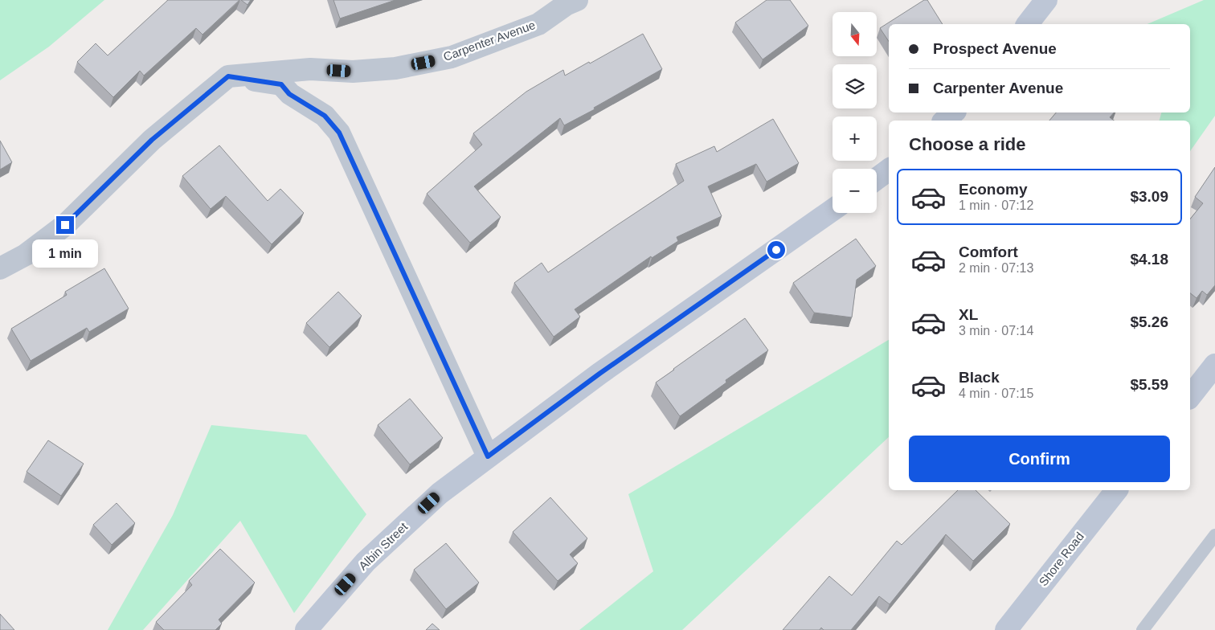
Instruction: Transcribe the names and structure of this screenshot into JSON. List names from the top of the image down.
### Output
{
  "streets": {
    "main road": ["Albin Street", "Shore Road"],
    "street": ["Carpenter Avenue"]
  },
  "north": "bottom",
  "page": {
    "map_buttons": ["+", "−"],
    "banner": ["Prospect Avenue", "Carpenter Avenue"],
    "heading": "Choose a ride",
    "list": [
      {
        "name": "Economy",
        "note": "1 min · 07:12",
        "value": "$3.09"
      },
      {
        "name": "Comfort",
        "note": "2 min · 07:13",
        "value": "$4.18"
      },
      {
        "name": "XL",
        "note": "3 min · 07:14",
        "value": "$5.26"
      },
      {
        "name": "Black",
        "note": "4 min · 07:15",
        "value": "$5.59"
      }
    ],
    "bubble": "1 min",
    "buttons": "Confirm"
  }
}
